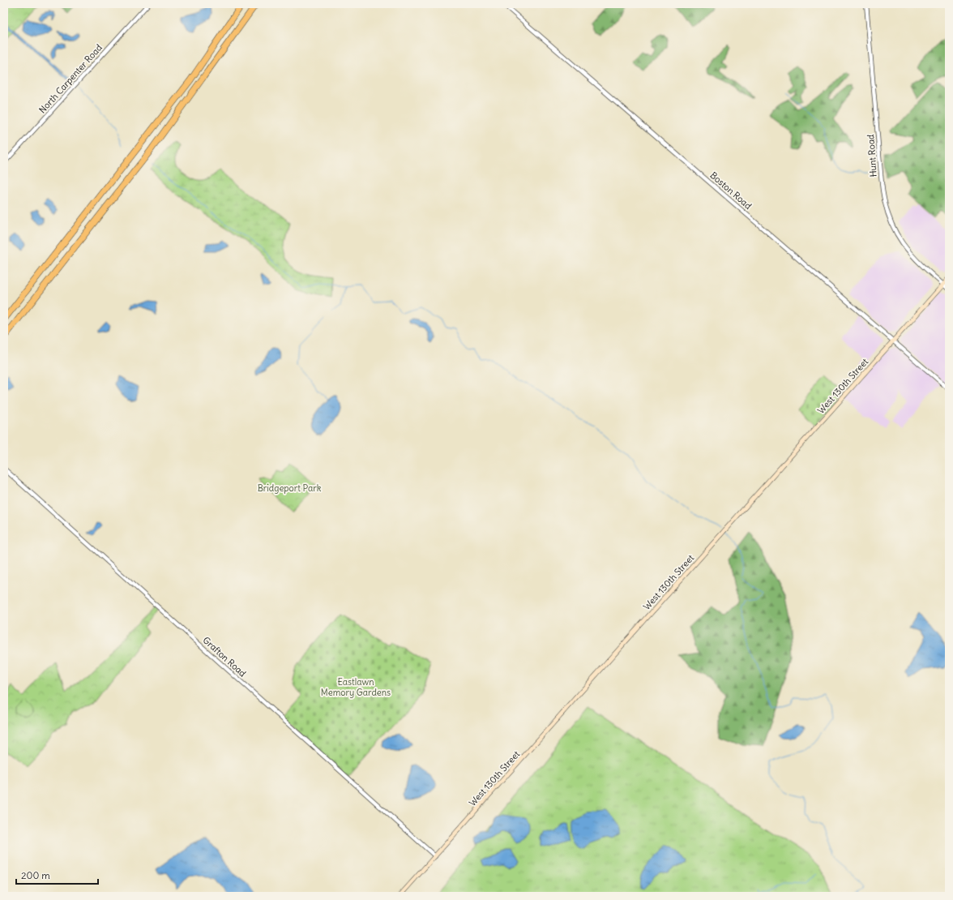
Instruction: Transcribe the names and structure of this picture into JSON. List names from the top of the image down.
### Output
{
  "streets": {
    "main road": ["West 130th Street"],
    "street": [
      "North Carpenter Road",
      "Hunt Road",
      "Boston Road",
      "Grafton Road"
    ]
  },
  "crossings": [
    ["Hunt Road", "West 130th Street"],
    ["Boston Road", "West 130th Street"],
    ["West 130th Street", "Grafton Road"]
  ],
  "parks": ["Bridgeport Park", "Eastlawn Memory Gardens"],
  "scale_bar": "200 m"
}
